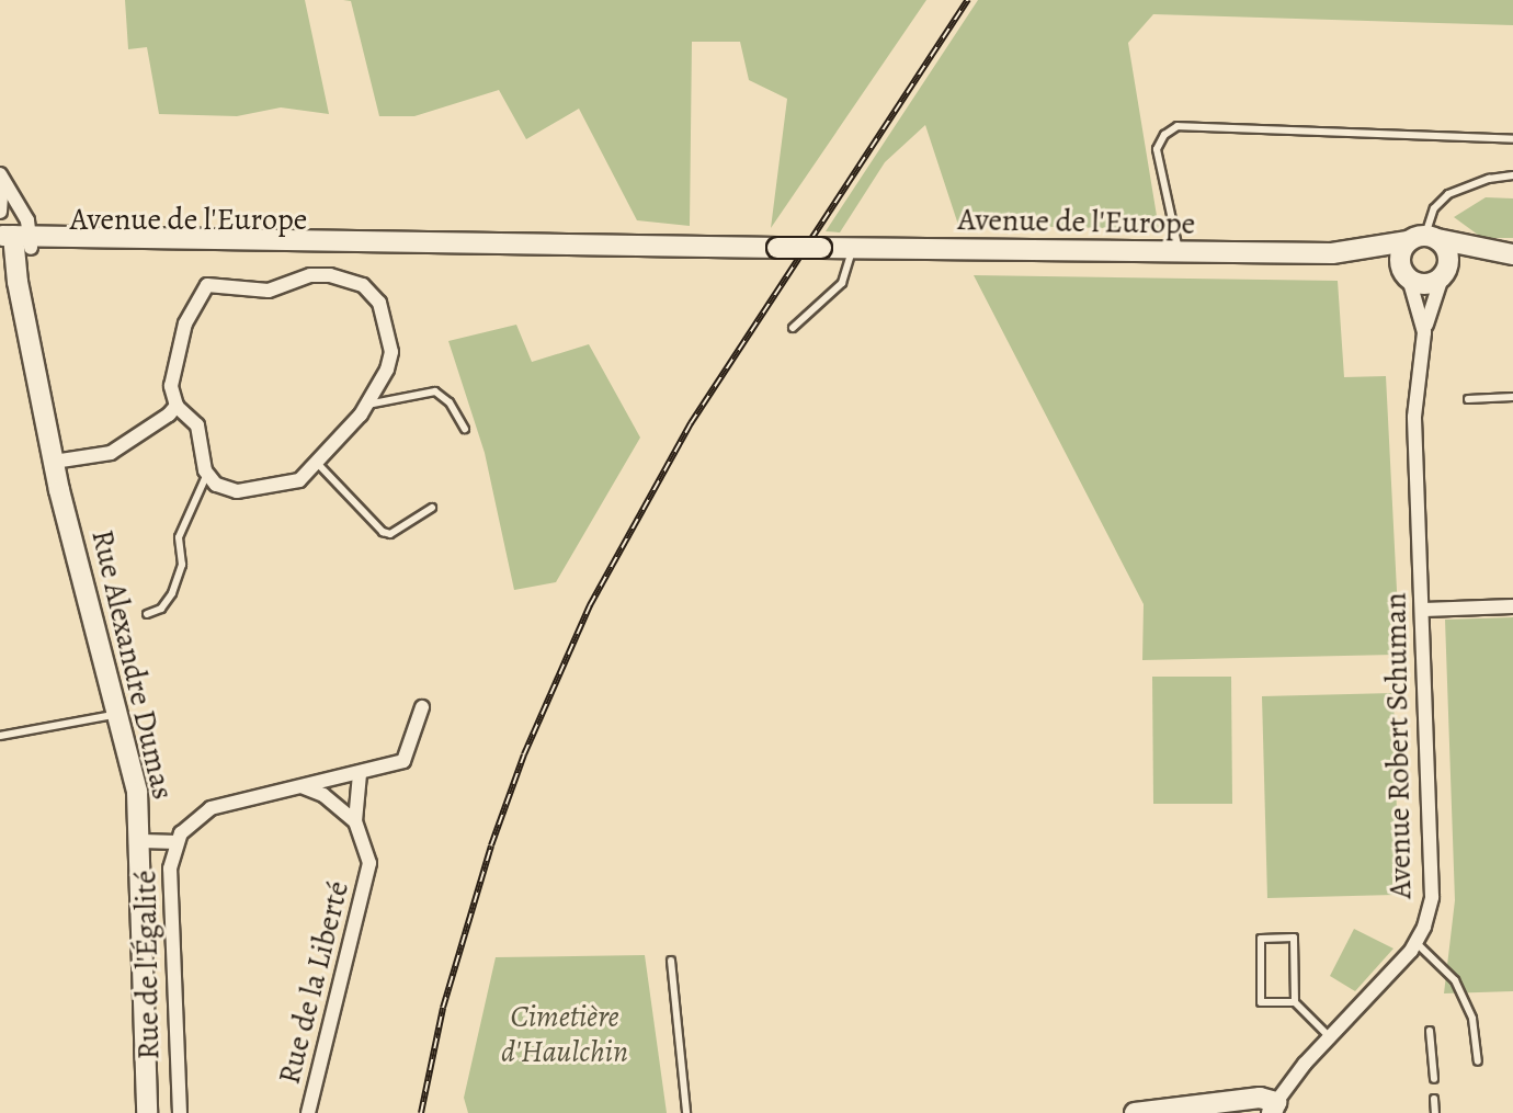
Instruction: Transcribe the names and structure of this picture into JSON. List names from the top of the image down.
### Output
{
  "streets": {
    "main road": ["Avenue de l'Europe", "Rue Alexandre Dumas"],
    "street": ["Avenue Robert Schuman", "Rue de l'Égalité", "Rue de la Liberté"]
  },
  "crossings": [
    ["Avenue de l'Europe", "Rue Alexandre Dumas"],
    ["Avenue de l'Europe", "Avenue Robert Schuman"]
  ],
  "parks": ["Cimetière d'Haulchin"]
}
